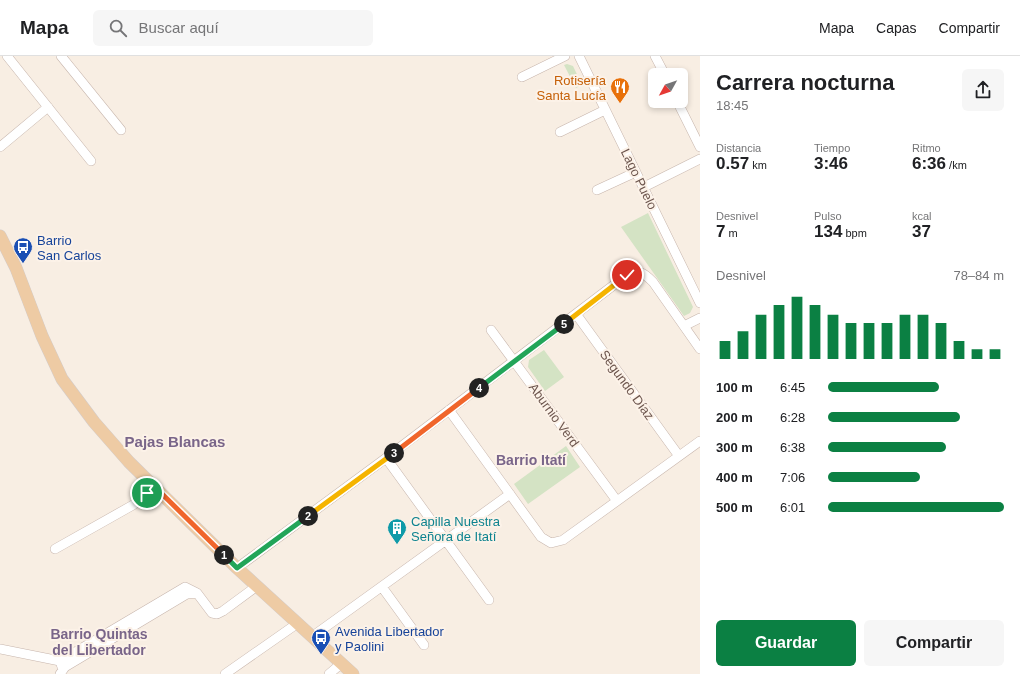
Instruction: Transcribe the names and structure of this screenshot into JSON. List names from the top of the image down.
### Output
{
  "streets": {
    "street": ["Lago Puelo", "Segundo Díaz", "Aburnio Verd"]
  },
  "districts": ["Pajas Blancas", "Barrio Itatí", "Barrio Quintas del Libertador"],
  "places": {
    "restaurant": ["Rotisería Santa Lucía"],
    "bus stop": ["Barrio San Carlos", "Avenida Libertador y Paolini"],
    "building": ["Capilla Nuestra Señora de Itatí"]
  },
  "north": "bottom left",
  "page": {
    "header": "Mapa",
    "search": "Buscar aquí",
    "nav": ["Mapa", "Capas", "Compartir"],
    "heading": ["Carrera nocturna", "18:45"],
    "stats": [
      ["Distancia", "0.57 km"],
      ["Tiempo", "3:46"],
      ["Ritmo", "6:36 /km"],
      ["Desnivel", "7 m"],
      ["Pulso", "134 bpm"],
      ["kcal", "37"]
    ],
    "chart": ["Desnivel", "78–84 m"],
    "pins": [
      "5",
      "4",
      "3",
      "2",
      "1"
    ],
    "list": [
      {
        "name": "100 m",
        "note": "6:45"
      },
      {
        "name": "200 m",
        "note": "6:28"
      },
      {
        "name": "300 m",
        "note": "6:38"
      },
      {
        "name": "400 m",
        "note": "7:06"
      },
      {
        "name": "500 m",
        "note": "6:01"
      }
    ],
    "buttons": ["Guardar", "Compartir"]
  }
}
